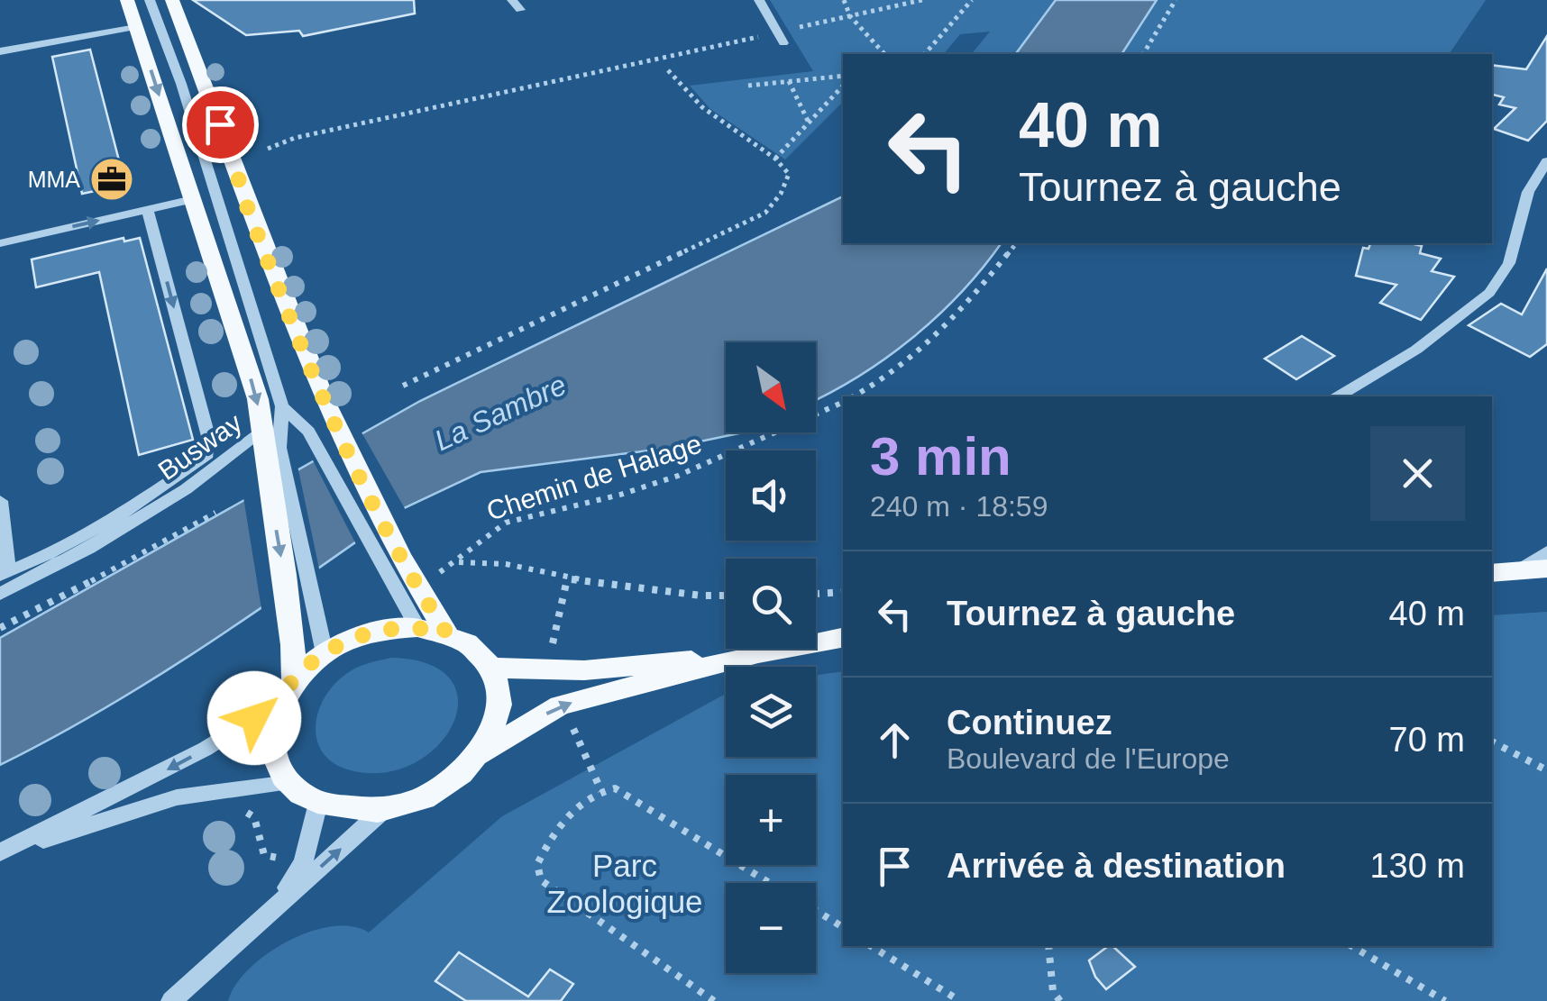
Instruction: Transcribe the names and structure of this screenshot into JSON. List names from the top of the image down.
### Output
{
  "streets": {
    "street": ["Busway"],
    "path": ["Chemin de Halage"]
  },
  "water": ["La Sambre"],
  "parks": ["Parc Zoologique"],
  "places": {
    "office": ["MMA"]
  },
  "north": "bottom right",
  "page": {
    "turn": ["40 m", "Tournez à gauche"],
    "map_buttons": ["+", "−"],
    "heading": ["3 min", "240 m · 18:59"],
    "list": [
      {
        "name": "Tournez à gauche",
        "value": "40 m"
      },
      {
        "name": "Continuez",
        "note": "Boulevard de l'Europe",
        "value": "70 m"
      },
      {
        "name": "Arrivée à destination",
        "value": "130 m"
      }
    ]
  }
}
